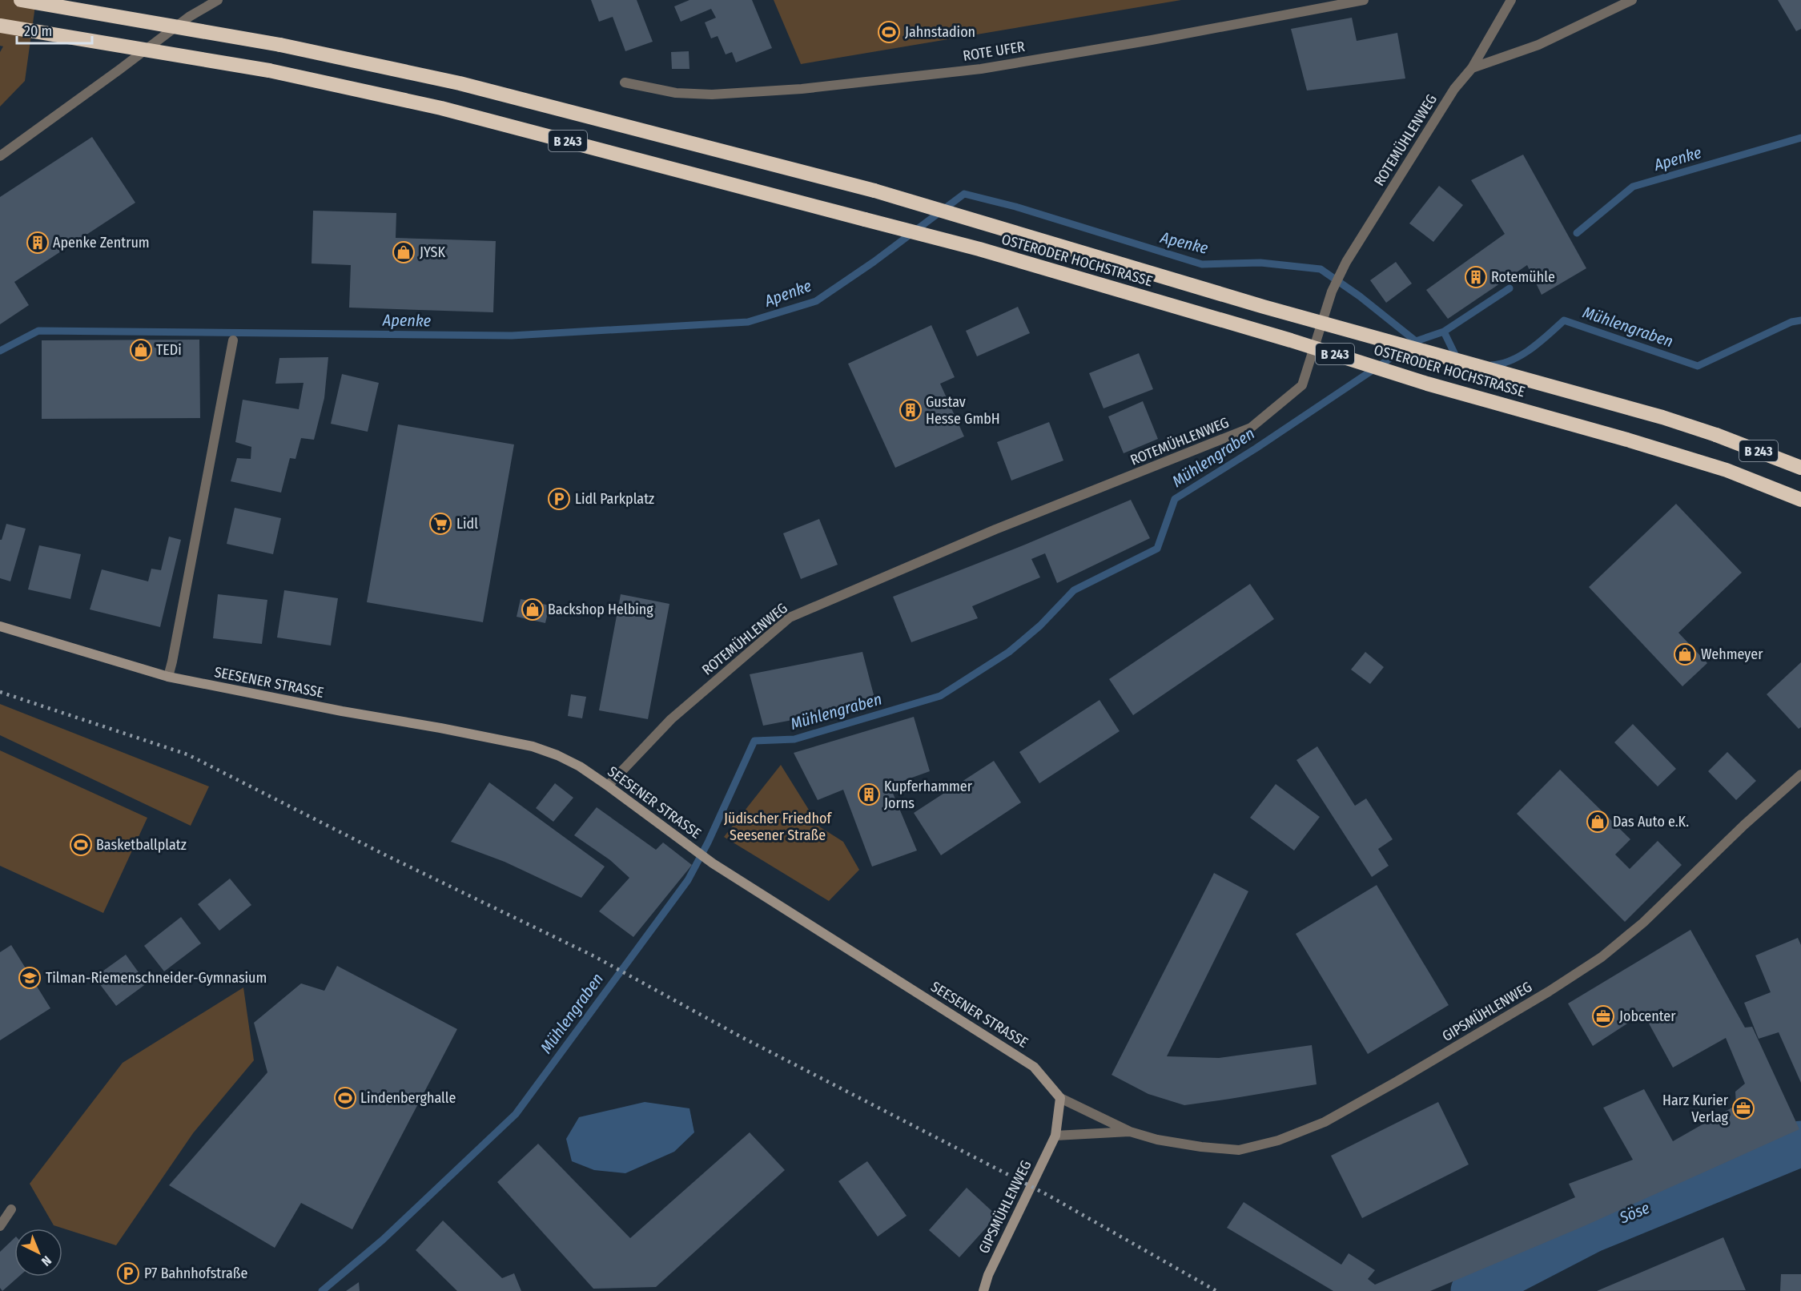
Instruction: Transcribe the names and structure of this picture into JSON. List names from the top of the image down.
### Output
{
  "streets": {
    "highway": ["B 243", "OSTERODER HOCHSTRASSE"],
    "street": [
      "ROTE UFER",
      "ROTEMÜHLENWEG",
      "SEESENER STRASSE",
      "GIPSMÜHLENWEG"
    ]
  },
  "crossings": [
    ["ROTEMÜHLENWEG", "SEESENER STRASSE"],
    ["SEESENER STRASSE", "GIPSMÜHLENWEG"]
  ],
  "water": ["Apenke", "Mühlengraben", "Söse"],
  "parks": ["Jüdischer Friedhof Seesener Straße"],
  "places": {
    "sports": ["Jahnstadion", "Basketballplatz", "Lindenberghalle"],
    "building": [
      "Apenke Zentrum",
      "Rotemühle",
      "Gustav Hesse GmbH",
      "Kupferhammer Jorns"
    ],
    "shop": [
      "JYSK",
      "TEDi",
      "Backshop Helbing",
      "Wehmeyer",
      "Das Auto e.K."
    ],
    "parking": ["Lidl Parkplatz", "P7 Bahnhofstraße"],
    "supermarket": ["Lidl"],
    "school or university": ["Tilman-Riemenschneider-Gymnasium"],
    "office": ["Jobcenter", "Harz Kurier Verlag"]
  },
  "scale_bar": "20 m",
  "north": "bottom right"
}
